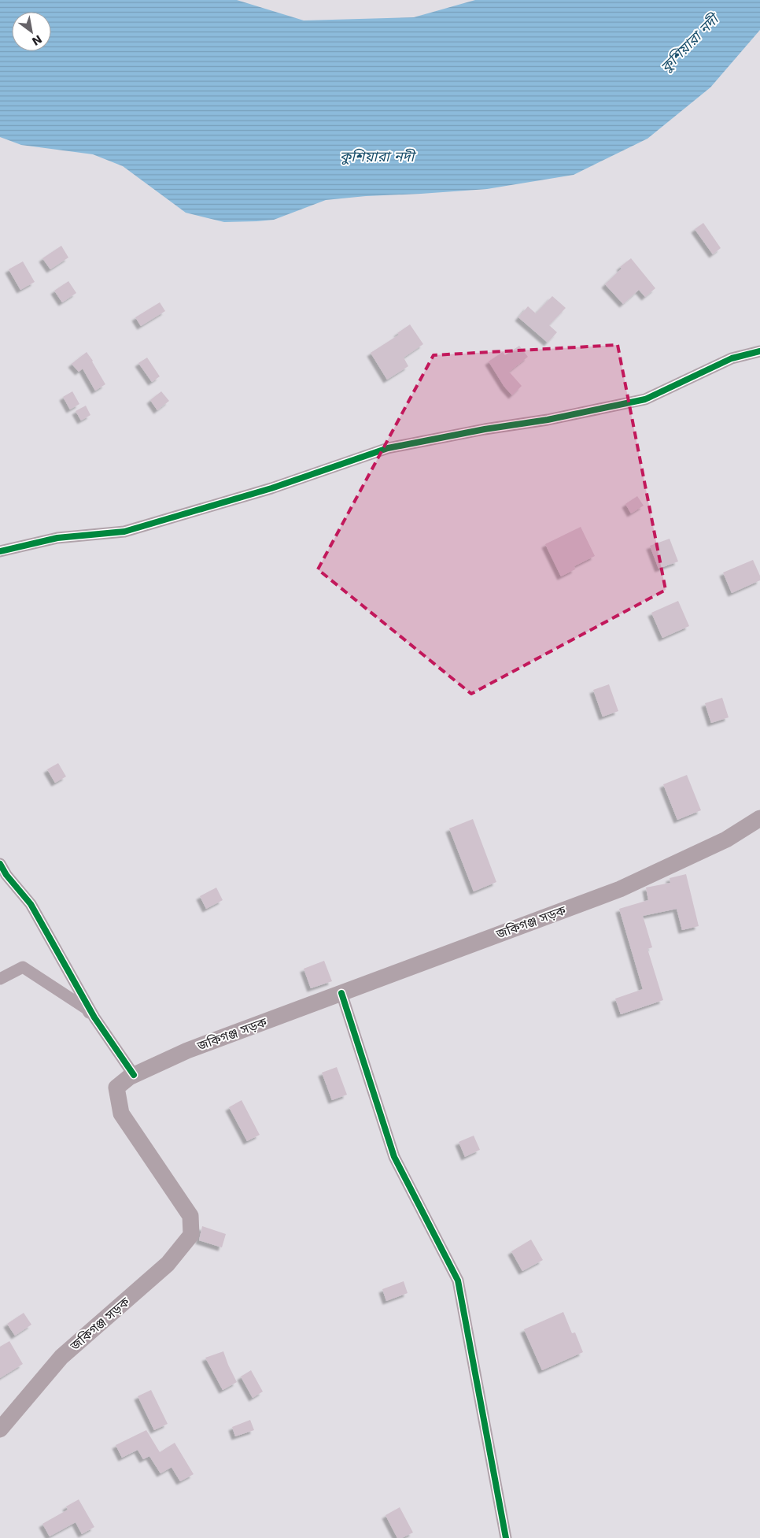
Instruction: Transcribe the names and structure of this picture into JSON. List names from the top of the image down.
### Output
{
  "streets": {
    "main road": ["জকিগঞ্জ সড়ক"]
  },
  "water": ["কুশিয়ারা নদী"],
  "north": "bottom right"
}
